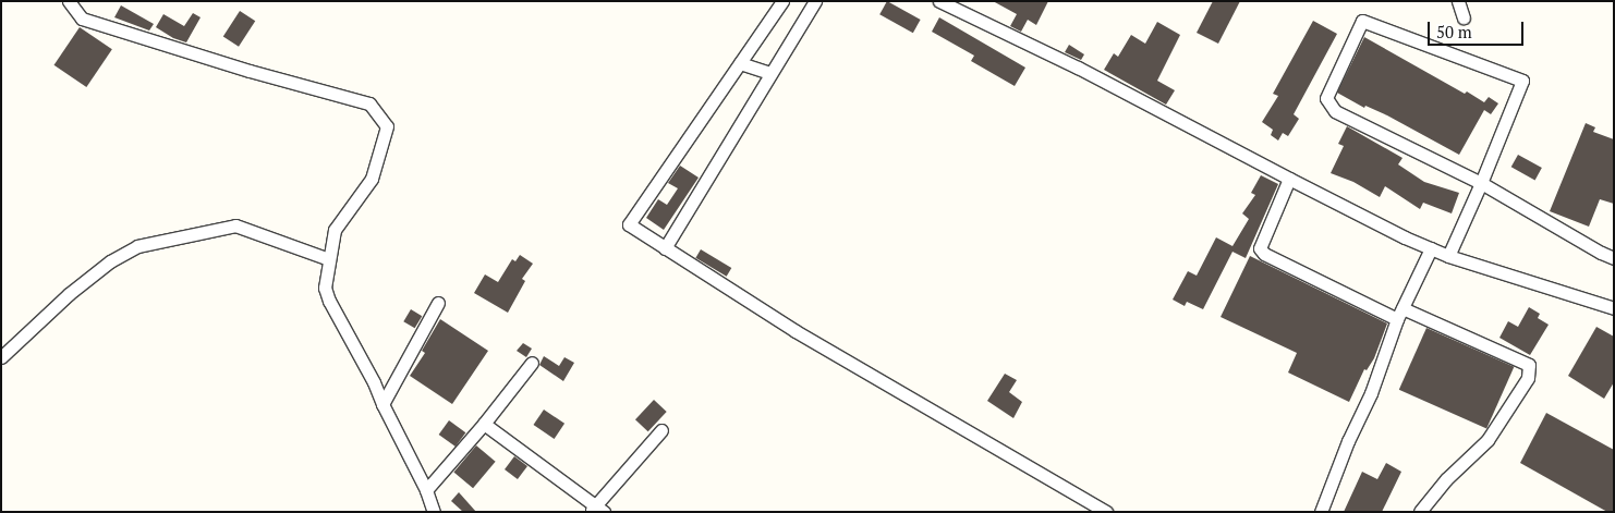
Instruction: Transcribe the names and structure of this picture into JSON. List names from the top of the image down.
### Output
{
  "scale_bar": "50 m"
}
